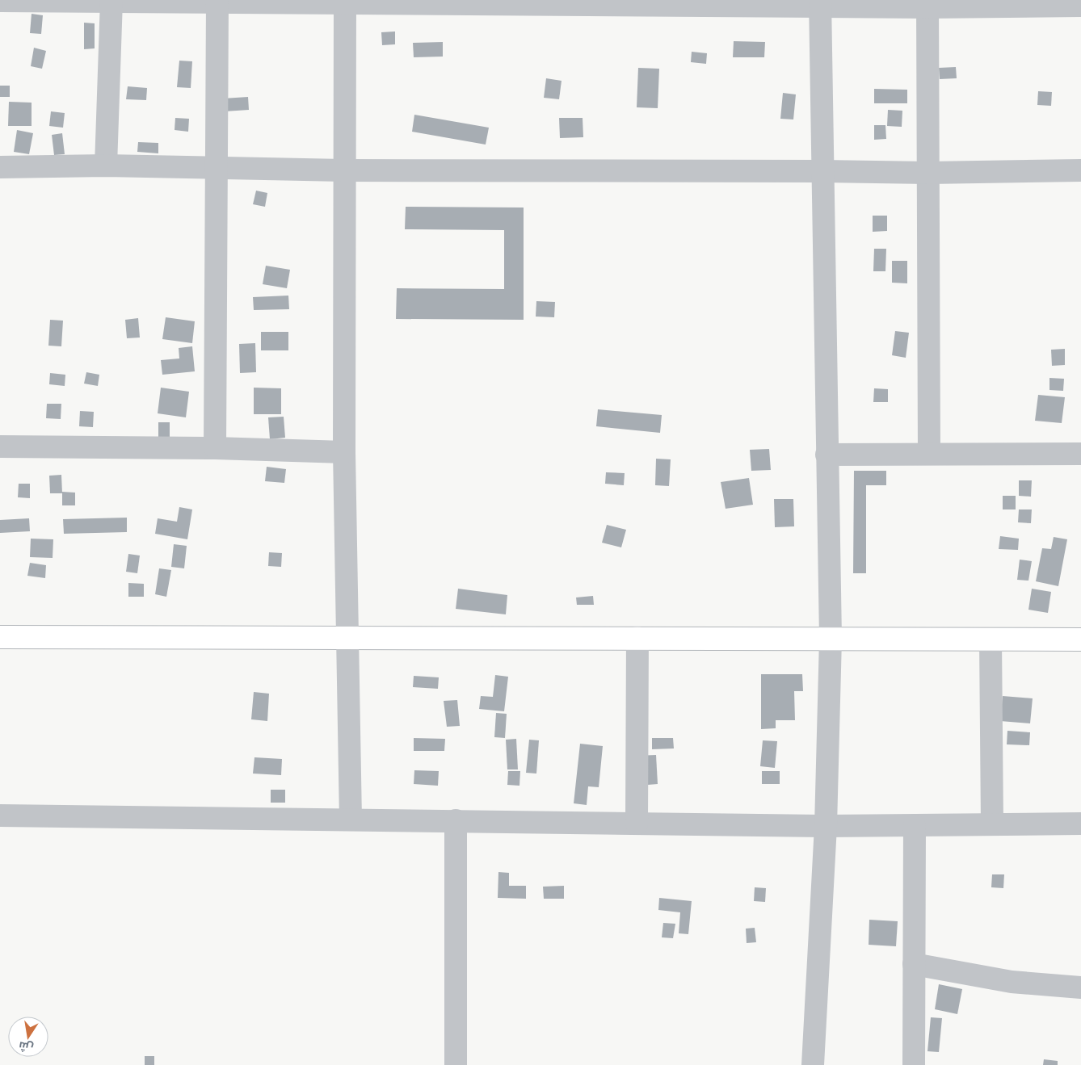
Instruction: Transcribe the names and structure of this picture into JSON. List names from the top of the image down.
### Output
{
  "north": "bottom"
}
